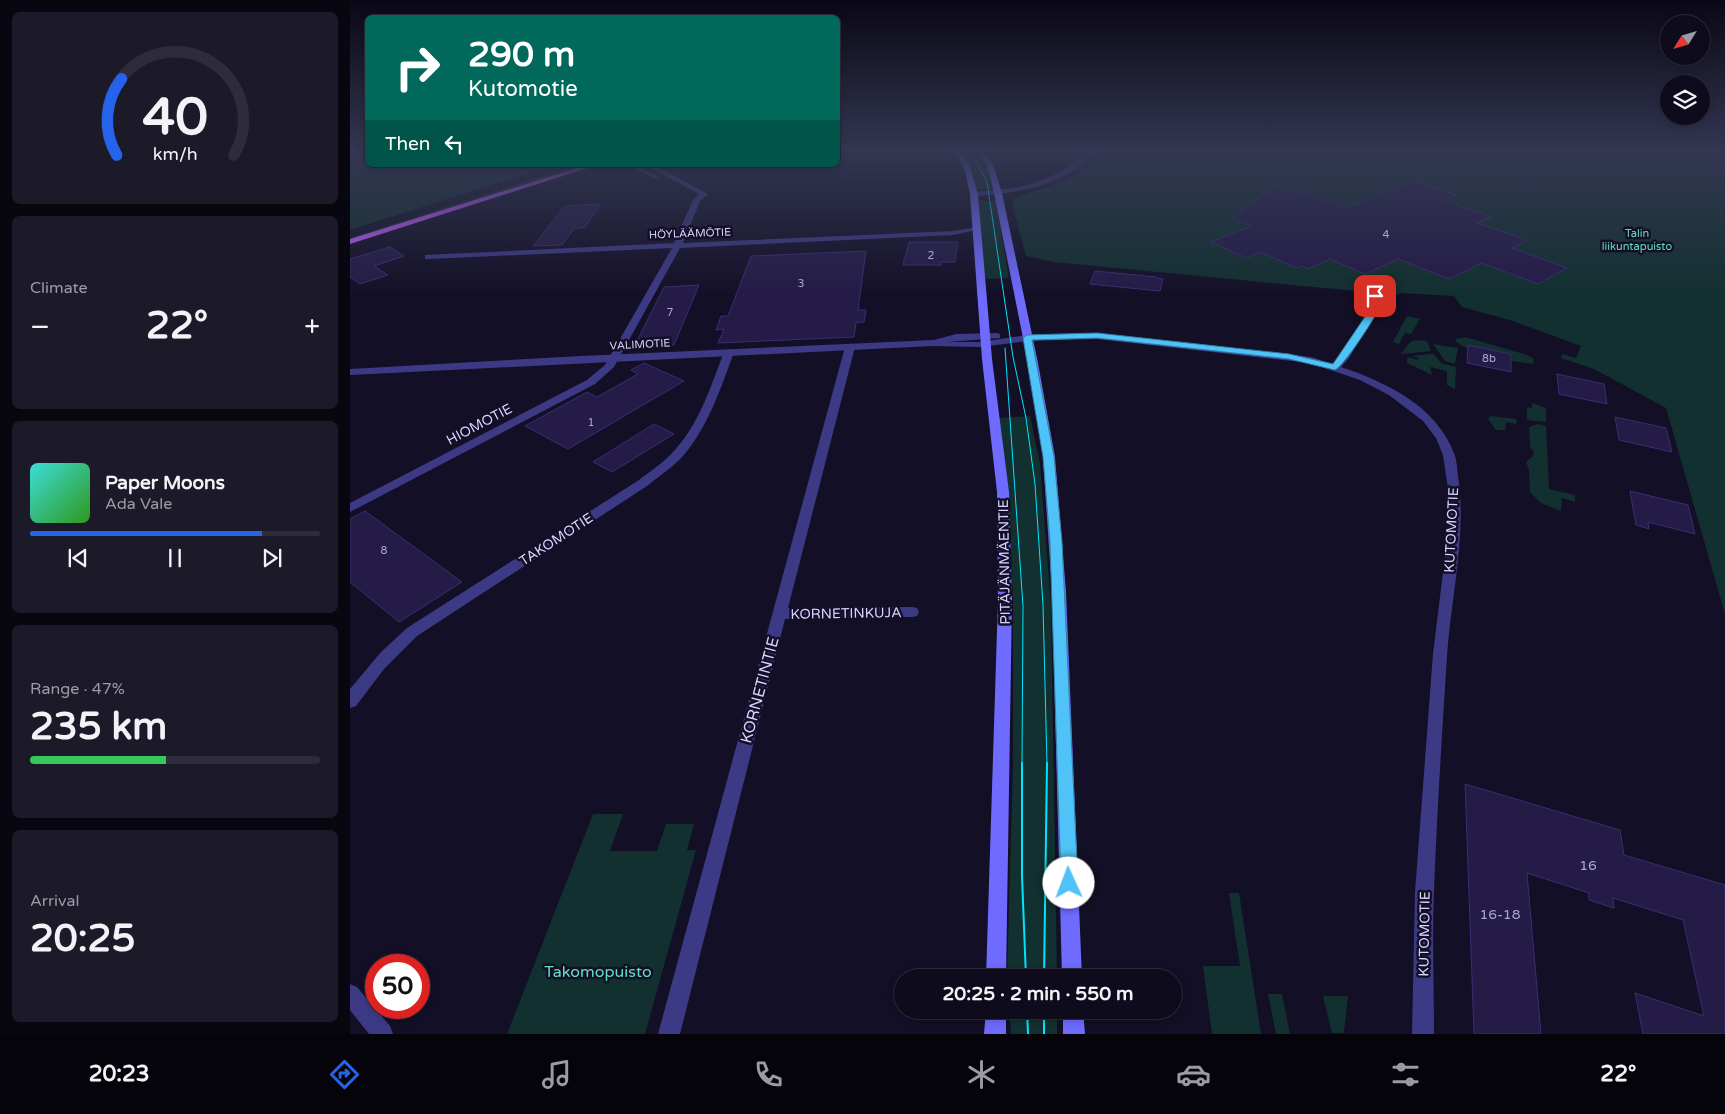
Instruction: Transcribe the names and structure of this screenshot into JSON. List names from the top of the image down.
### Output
{
  "streets": {
    "main road": ["PITÄJÄNMÄENTIE"],
    "street": [
      "HÖYLÄÄMÖTIE",
      "VALIMOTIE",
      "HIOMOTIE",
      "KUTOMOTIE",
      "TAKOMOTIE",
      "KORNETINKUJA",
      "KORNETINTIE"
    ]
  },
  "crossings": [
    ["HÖYLÄÄMÖTIE", "HIOMOTIE"],
    ["HÖYLÄÄMÖTIE", "PITÄJÄNMÄENTIE"],
    ["VALIMOTIE", "HIOMOTIE"],
    ["VALIMOTIE", "KUTOMOTIE"],
    ["VALIMOTIE", "TAKOMOTIE"],
    ["VALIMOTIE", "PITÄJÄNMÄENTIE"],
    ["VALIMOTIE", "KORNETINTIE"],
    ["KORNETINKUJA", "KORNETINTIE"]
  ],
  "parks": ["Talin liikuntapuisto", "Takomopuisto"],
  "house_numbers": [
    "4",
    "2",
    "3",
    "7",
    "8b",
    "1",
    "8",
    "16",
    "16-18"
  ],
  "north": "bottom left",
  "page": {
    "turn": ["290 m", "Kutomotie"],
    "then": "Then",
    "tile": [
      "Climate",
      ["Range · 47%", "235 km"],
      ["Arrival", "20:25"]
    ],
    "heat": ["−", "22°", "+"],
    "song": ["Paper Moons", "Ada Vale"],
    "limit": "50",
    "trip": "20:25 · 2 min · 550 m",
    "tabs": ["20:23", "22°"],
    "gauge": ["40", "km/h"]
  }
}
